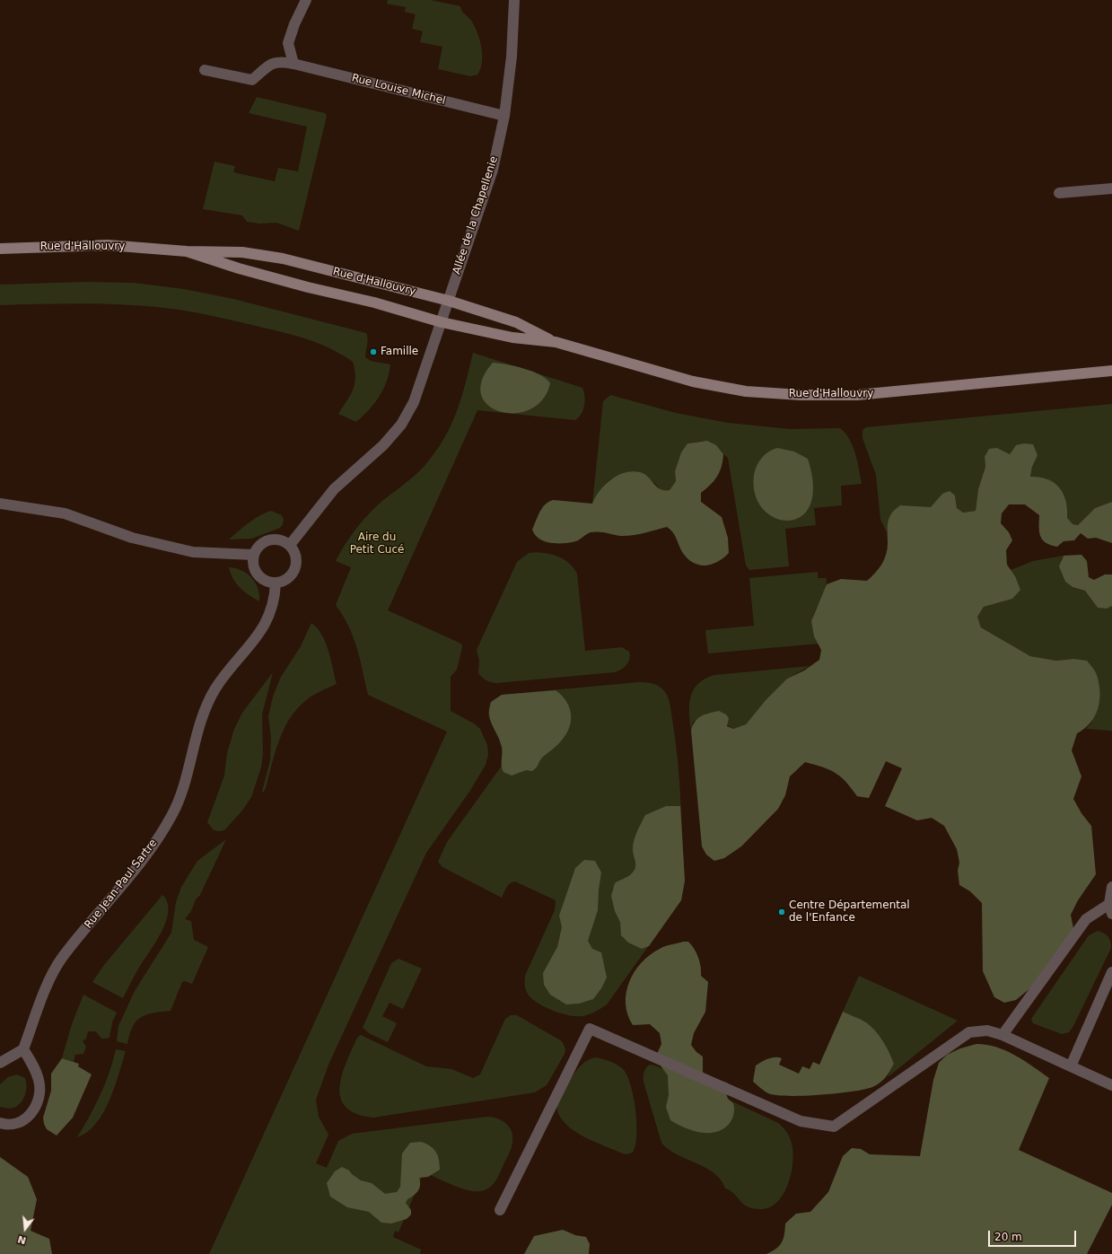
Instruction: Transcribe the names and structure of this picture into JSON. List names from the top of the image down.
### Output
{
  "streets": {
    "main road": ["Rue d'Hallouvry"],
    "street": ["Rue Louise Michel", "Allée de la Chapellenie", "Rue Jean-Paul Sartre"]
  },
  "crossings": [
    ["Rue Louise Michel", "Allée de la Chapellenie"],
    ["Allée de la Chapellenie", "Rue d'Hallouvry"]
  ],
  "parks": ["Aire du Petit Cucé"],
  "places": ["Famille", "Centre Départemental de l'Enfance"],
  "scale_bar": "20 m",
  "north": "bottom"
}
